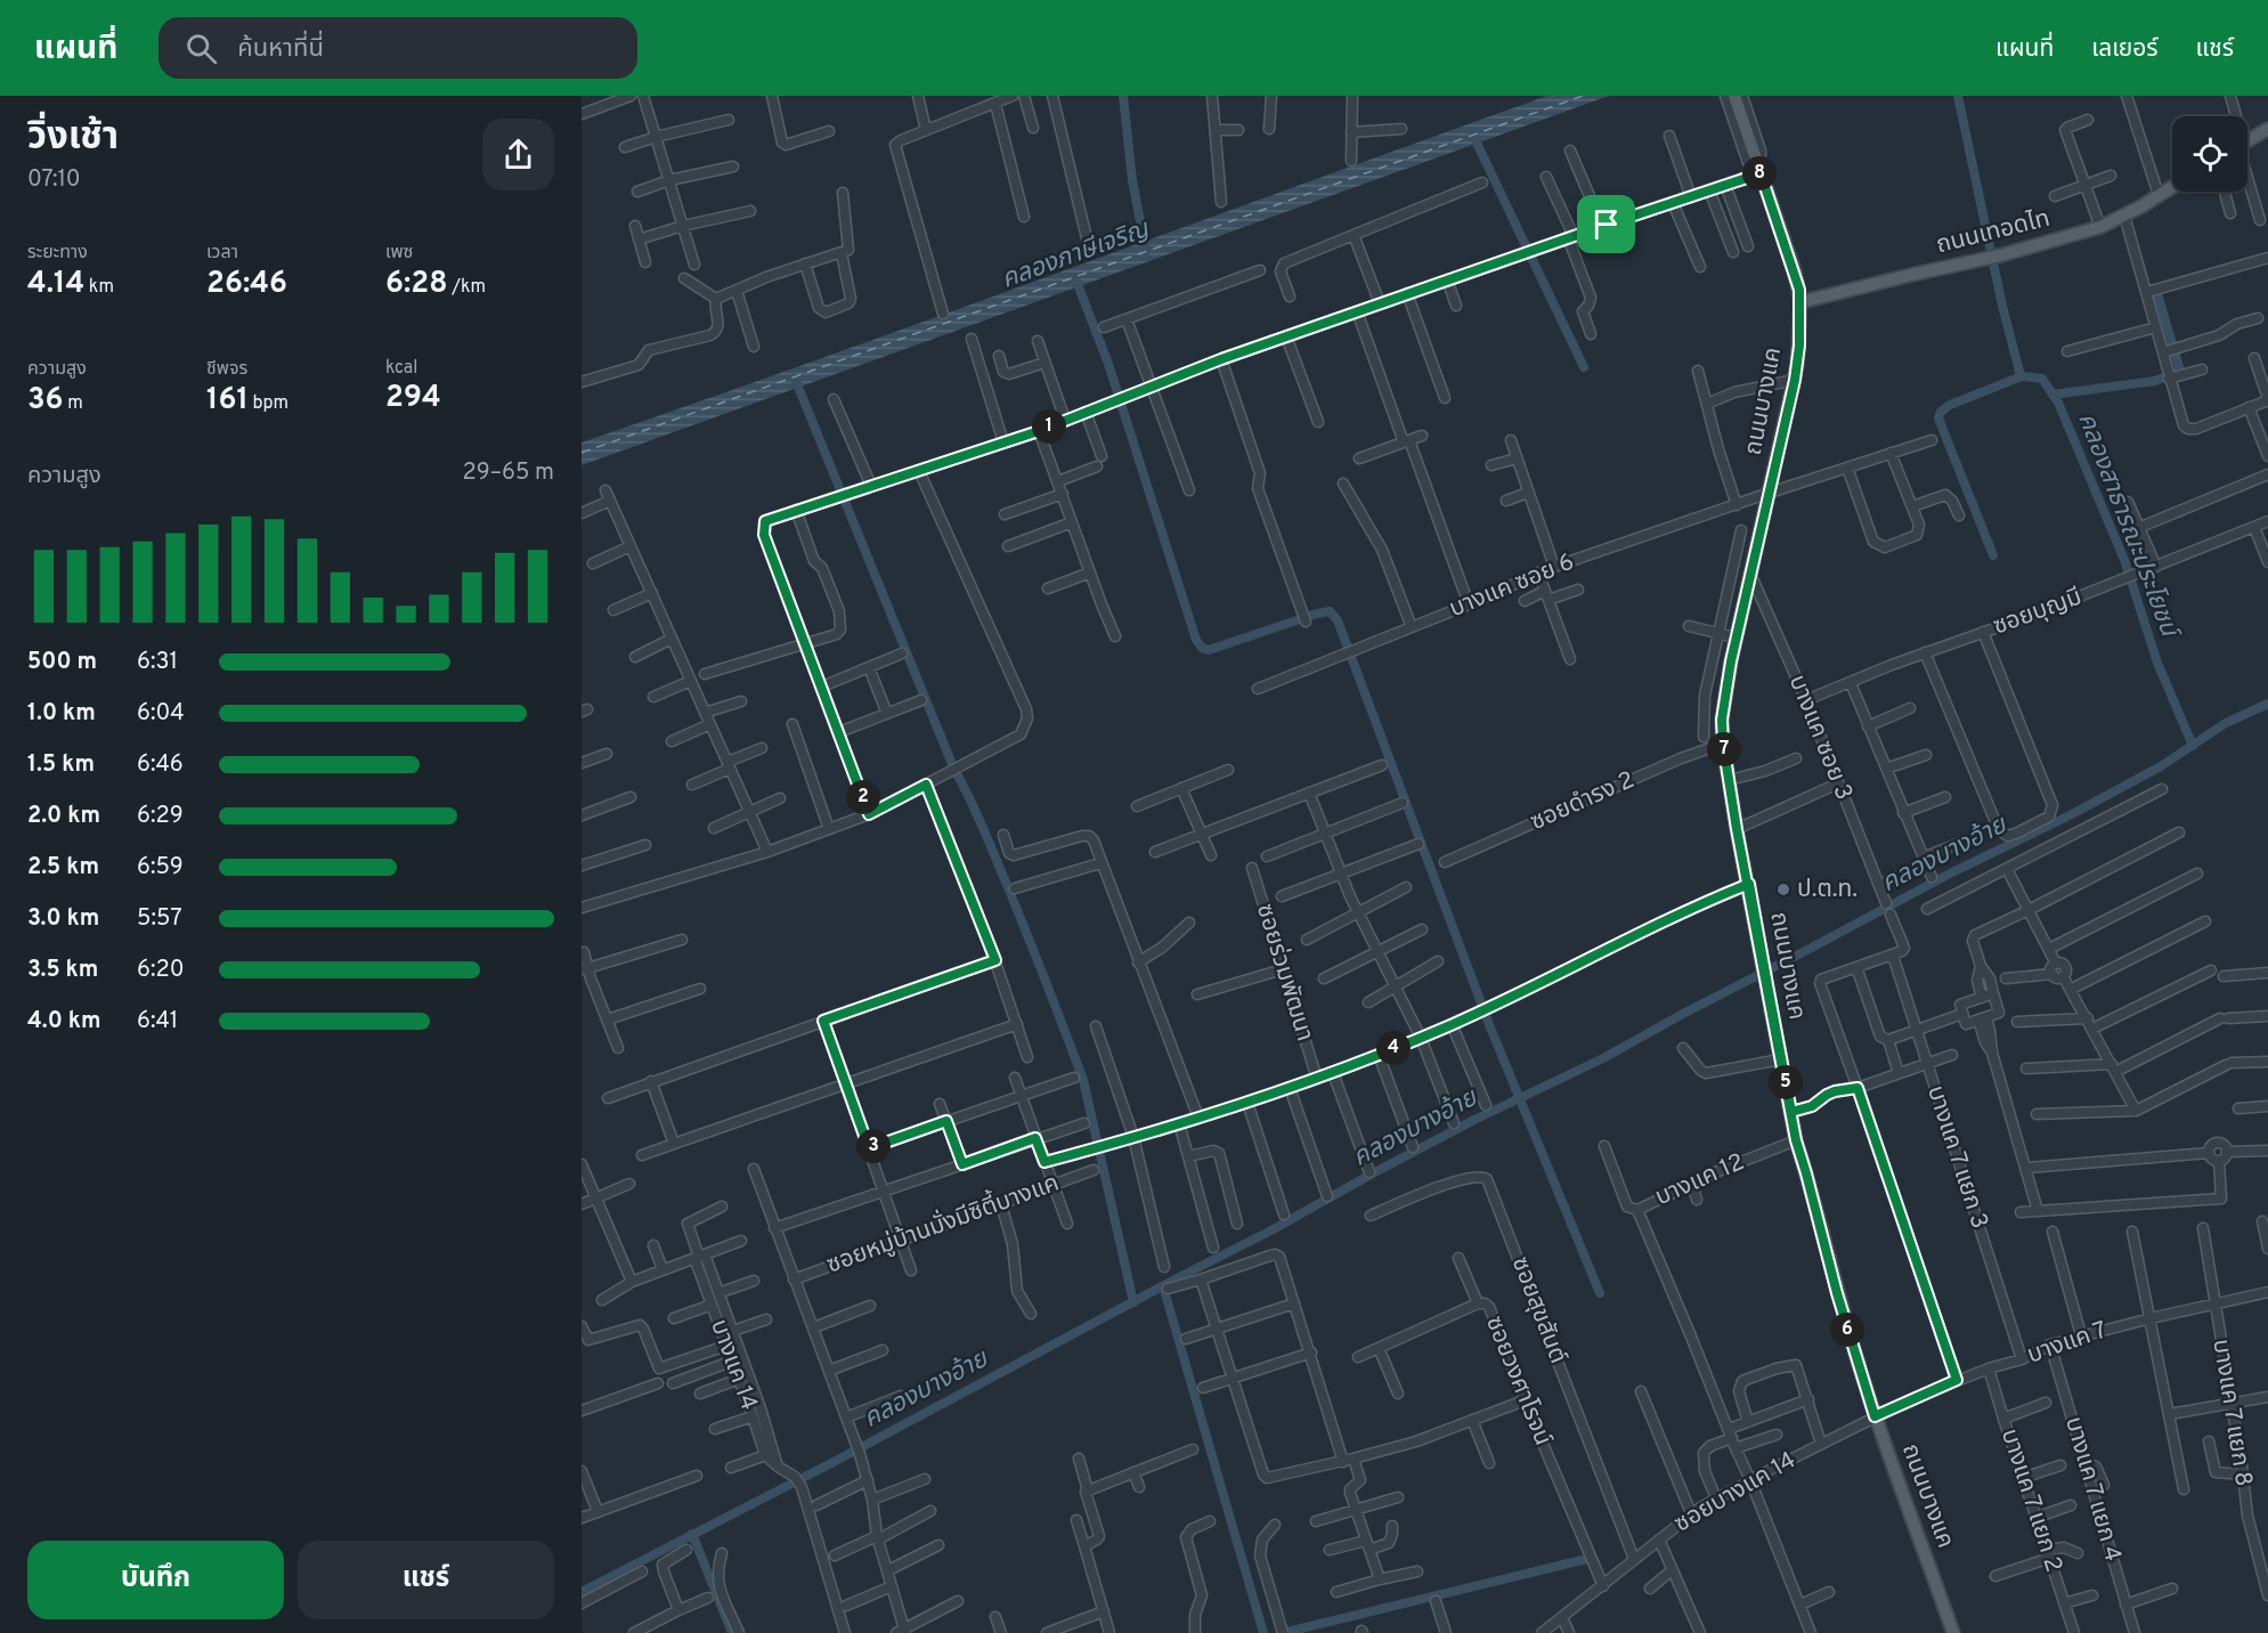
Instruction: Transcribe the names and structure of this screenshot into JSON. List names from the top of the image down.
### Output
{
  "streets": {
    "main road": ["ถนนเทอดไท", "ถนนบางแค"],
    "street": [
      "บางแค ซอย 6",
      "ซอยบุญมี",
      "บางแค ซอย 3",
      "ซอยดำรง 2",
      "ซอยร่วมพัฒนา",
      "บางแค 7 แยก 3",
      "บางแค 12",
      "ซอยหมู่บ้านมั่งมีซิตี้บางแค",
      "ซอยสุขสันต์",
      "บางแค 7",
      "บางแค 14",
      "ซอยวงศาโรจน์",
      "บางแค 7 แยก 8",
      "บางแค 7 แยก 4",
      "ซอยบางแค 14",
      "บางแค 7 แยก 2"
    ]
  },
  "crossings": [
    ["ถนนเทอดไท", "ถนนบางแค"],
    ["ถนนบางแค", "บางแค ซอย 6"],
    ["ถนนบางแค", "บางแค ซอย 3"],
    ["ถนนบางแค", "ซอยดำรง 2"],
    ["ถนนบางแค", "บางแค 12"],
    ["ถนนบางแค", "บางแค 7"],
    ["ถนนบางแค", "ซอยบางแค 14"],
    ["ซอยบุญมี", "บางแค ซอย 3"],
    ["บางแค 7 แยก 3", "บางแค 7"],
    ["ซอยสุขสันต์", "ซอยบางแค 14"],
    ["บางแค 7", "บางแค 7 แยก 8"],
    ["บางแค 7", "บางแค 7 แยก 4"],
    ["บางแค 7", "ซอยบางแค 14"],
    ["บางแค 7", "บางแค 7 แยก 2"],
    ["ซอยวงศาโรจน์", "ซอยบางแค 14"]
  ],
  "water": ["คลองภาษีเจริญ", "คลองสาธารณะประโยชน์", "คลองบางอ้าย"],
  "places": ["ป.ต.ท."],
  "page": {
    "header": "แผนที่",
    "search": "ค้นหาที่นี่",
    "nav": ["แผนที่", "เลเยอร์", "แชร์"],
    "heading": ["วิ่งเช้า", "07:10"],
    "pins": [
      "8",
      "1",
      "7",
      "2",
      "4",
      "5",
      "3",
      "6"
    ],
    "stats": [
      ["ระยะทาง", "4.14 km"],
      ["เวลา", "26:46"],
      ["เพซ", "6:28 /km"],
      ["ความสูง", "36 m"],
      ["ชีพจร", "161 bpm"],
      ["kcal", "294"]
    ],
    "chart": ["ความสูง", "29–65 m"],
    "list": [
      {
        "name": "500 m",
        "note": "6:31"
      },
      {
        "name": "1.0 km",
        "note": "6:04"
      },
      {
        "name": "1.5 km",
        "note": "6:46"
      },
      {
        "name": "2.0 km",
        "note": "6:29"
      },
      {
        "name": "2.5 km",
        "note": "6:59"
      },
      {
        "name": "3.0 km",
        "note": "5:57"
      },
      {
        "name": "3.5 km",
        "note": "6:20"
      },
      {
        "name": "4.0 km",
        "note": "6:41"
      }
    ],
    "buttons": ["บันทึก", "แชร์"]
  }
}
